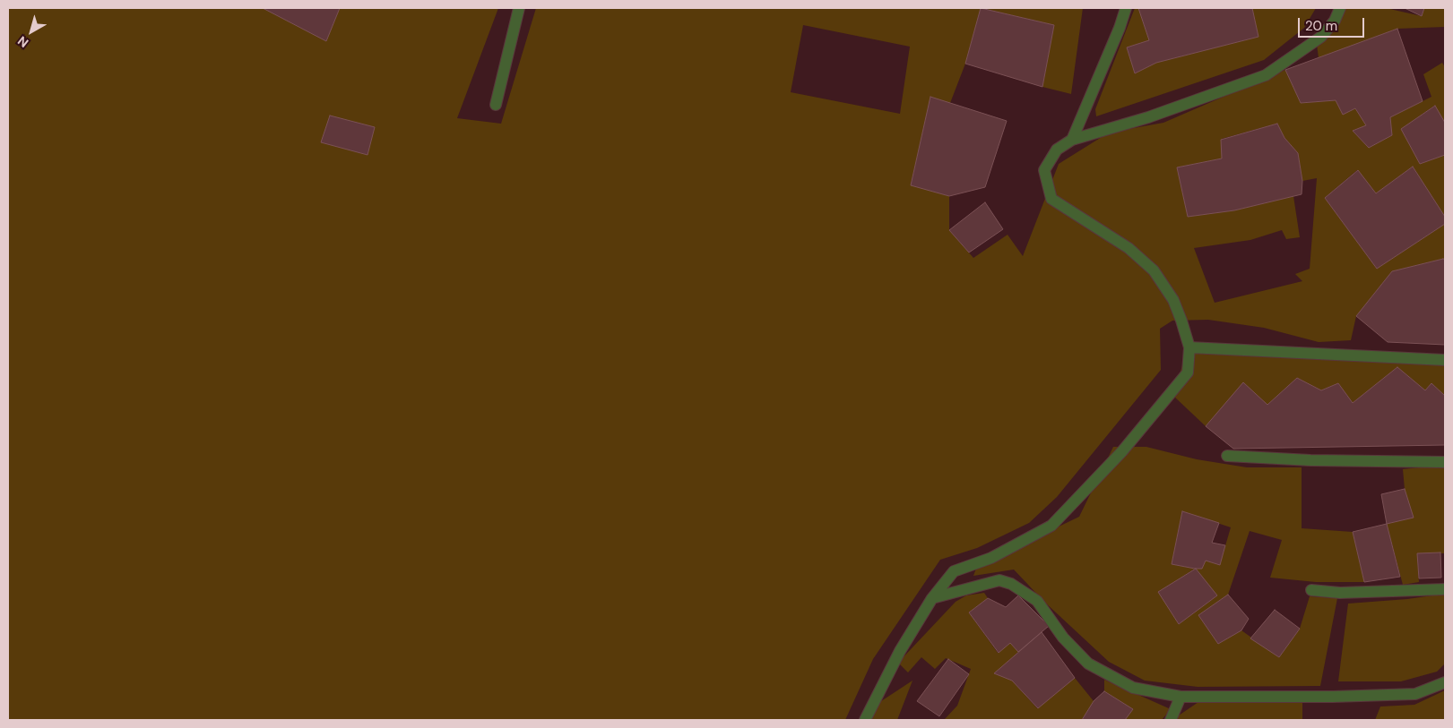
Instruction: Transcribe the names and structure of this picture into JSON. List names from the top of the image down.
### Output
{
  "scale_bar": "20 m",
  "north": "bottom left"
}
